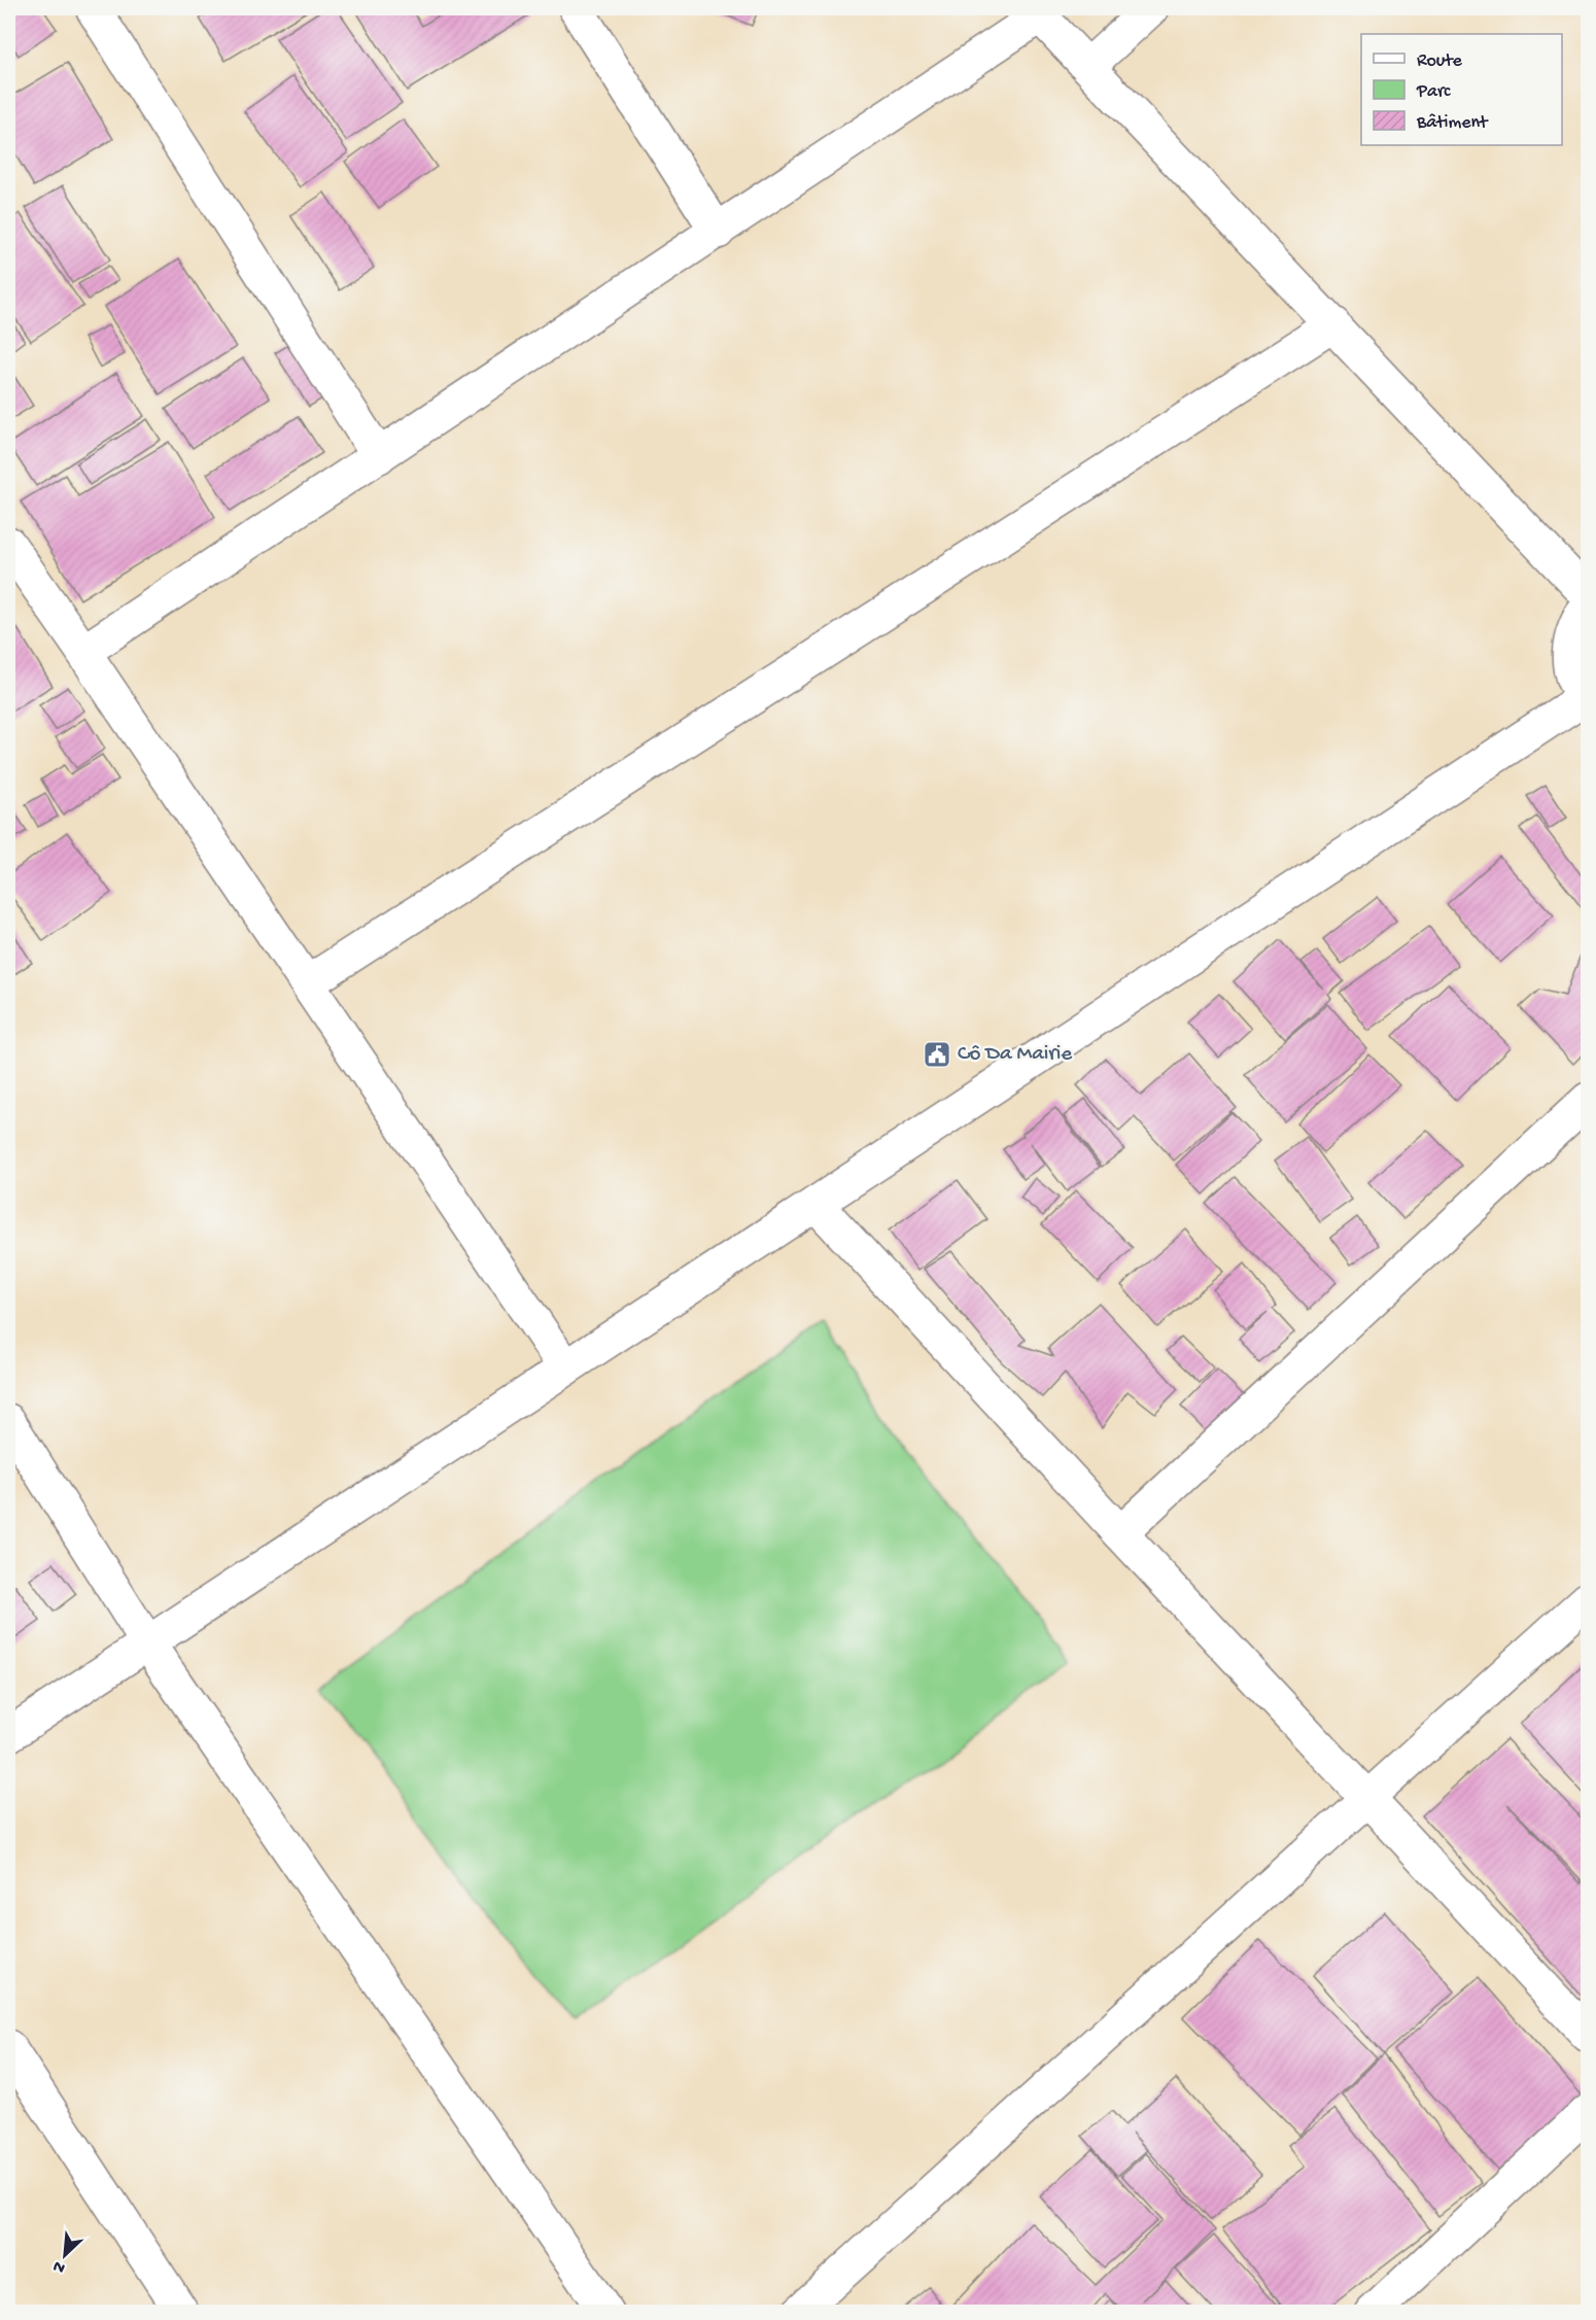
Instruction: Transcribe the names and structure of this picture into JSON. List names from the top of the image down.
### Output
{
  "places": {
    "public building": ["Cô Da Mairie"]
  },
  "legend": ["Route", "Parc", "Bâtiment"],
  "north": "bottom left"
}
